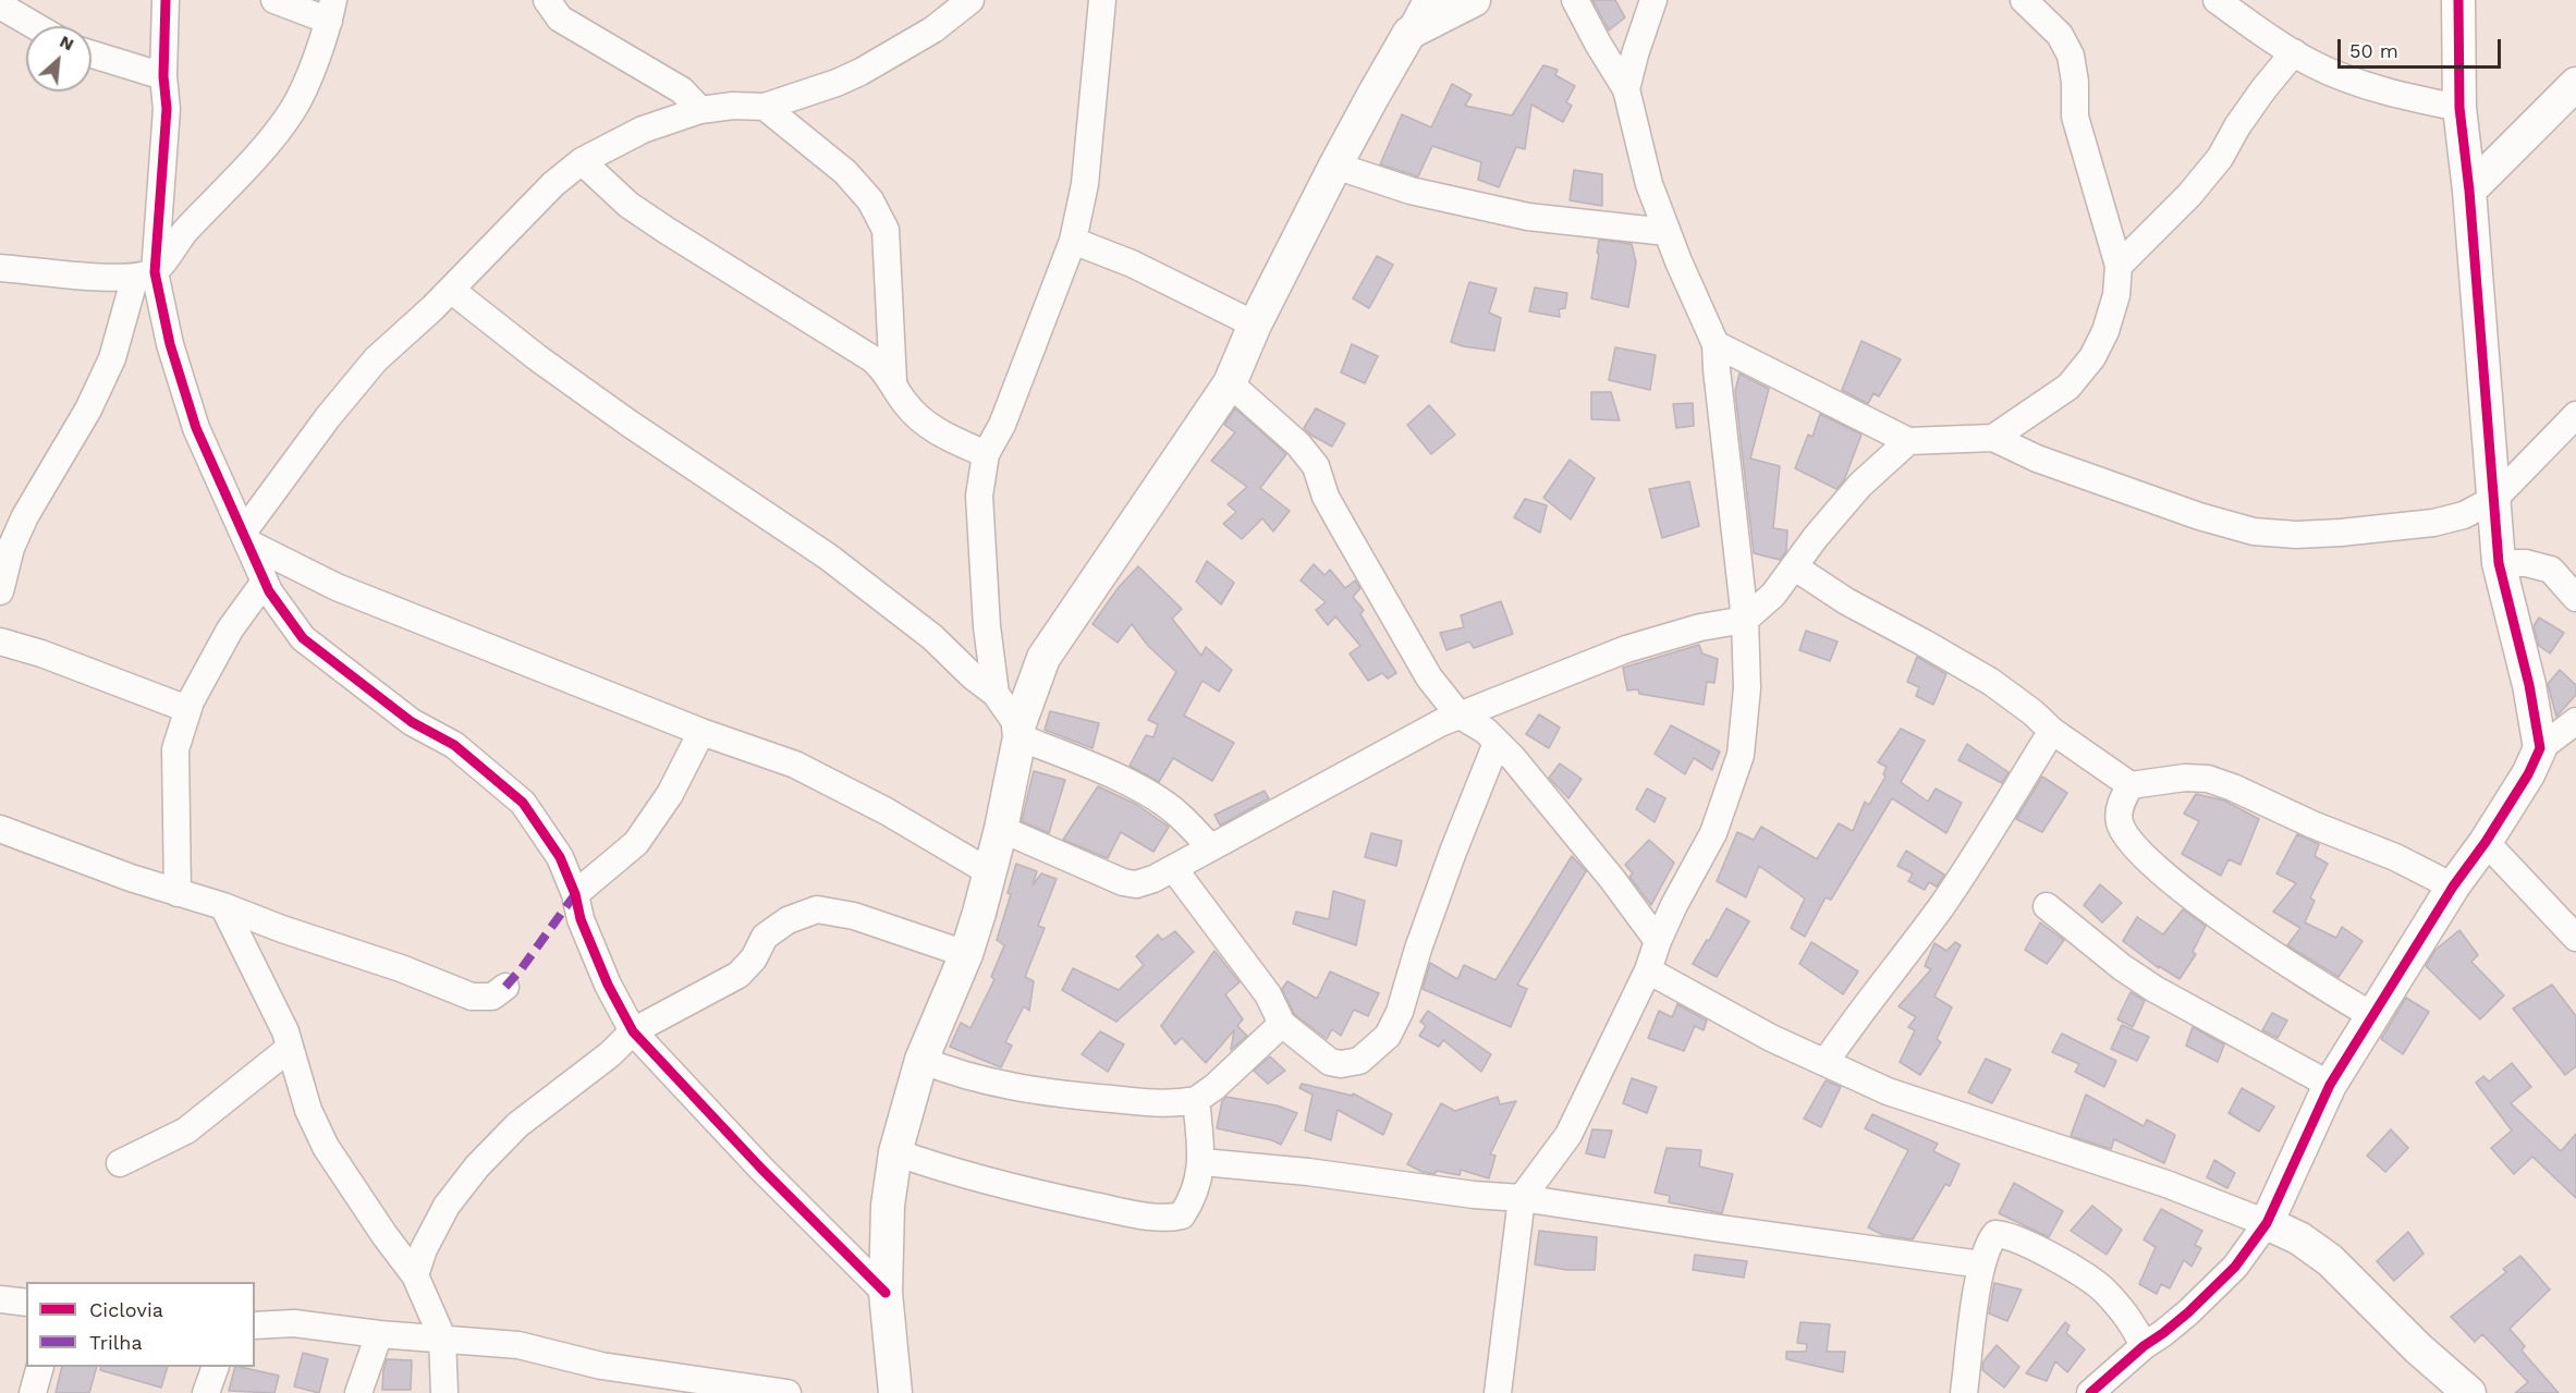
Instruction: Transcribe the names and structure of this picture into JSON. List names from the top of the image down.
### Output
{
  "legend": ["Ciclovia", "Trilha"],
  "scale_bar": "50 m",
  "north": "top right"
}
